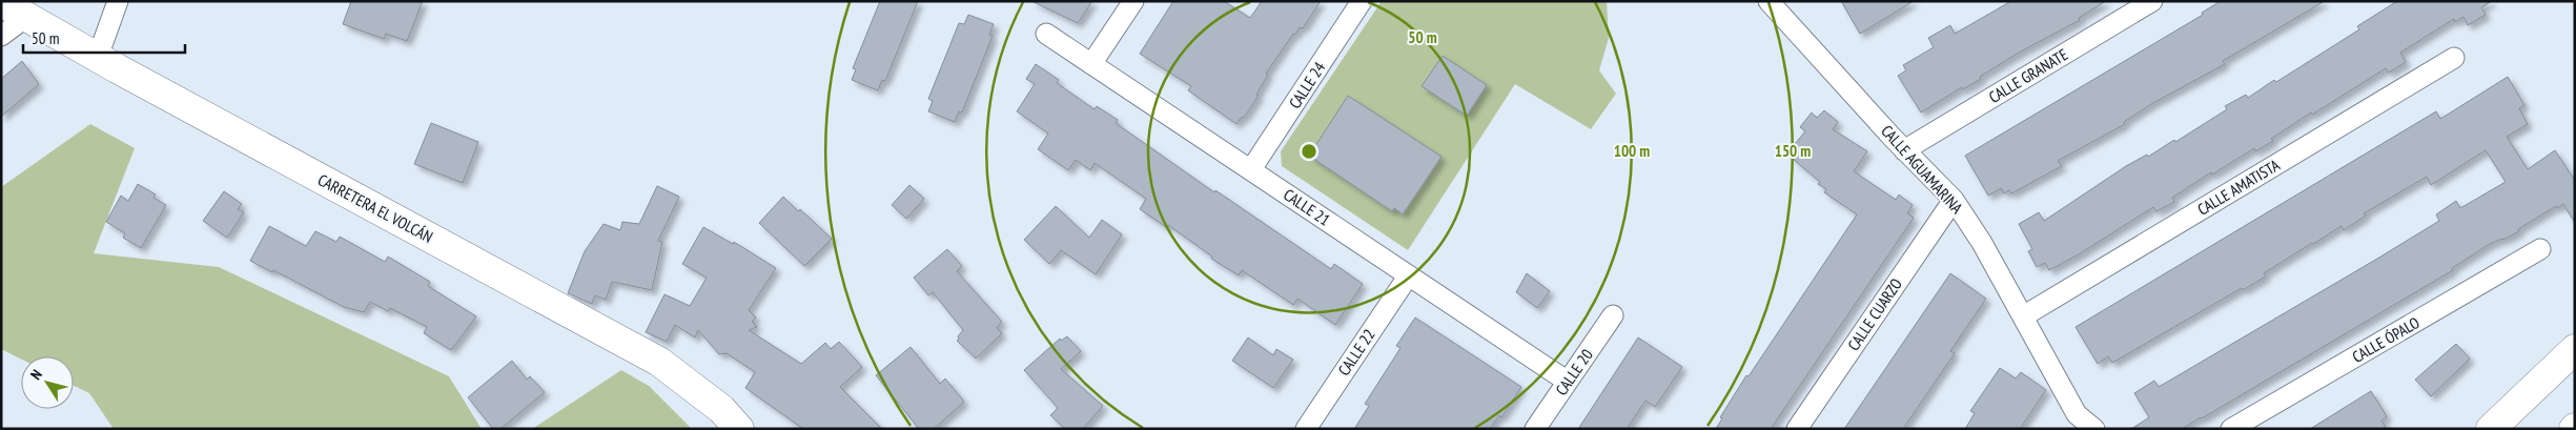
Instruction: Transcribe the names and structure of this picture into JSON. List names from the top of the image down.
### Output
{
  "streets": {
    "street": [
      "CALLE GRANATE",
      "CALLE 24",
      "CALLE AGUAMARINA",
      "CALLE AMATISTA",
      "CALLE 21",
      "CARRETERA EL VOLCÁN",
      "CALLE CUARZO",
      "CALLE ÓPALO",
      "CALLE 22",
      "CALLE 20"
    ]
  },
  "crossings": [
    ["CALLE GRANATE", "CALLE AGUAMARINA"],
    ["CALLE 24", "CALLE 21"],
    ["CALLE AGUAMARINA", "CALLE AMATISTA"],
    ["CALLE AGUAMARINA", "CALLE CUARZO"],
    ["CALLE 21", "CALLE 22"],
    ["CALLE 21", "CALLE 20"]
  ],
  "scale_bar": "50 m",
  "north": "top left",
  "rings": ["50 m", "100 m", "150 m"]
}
